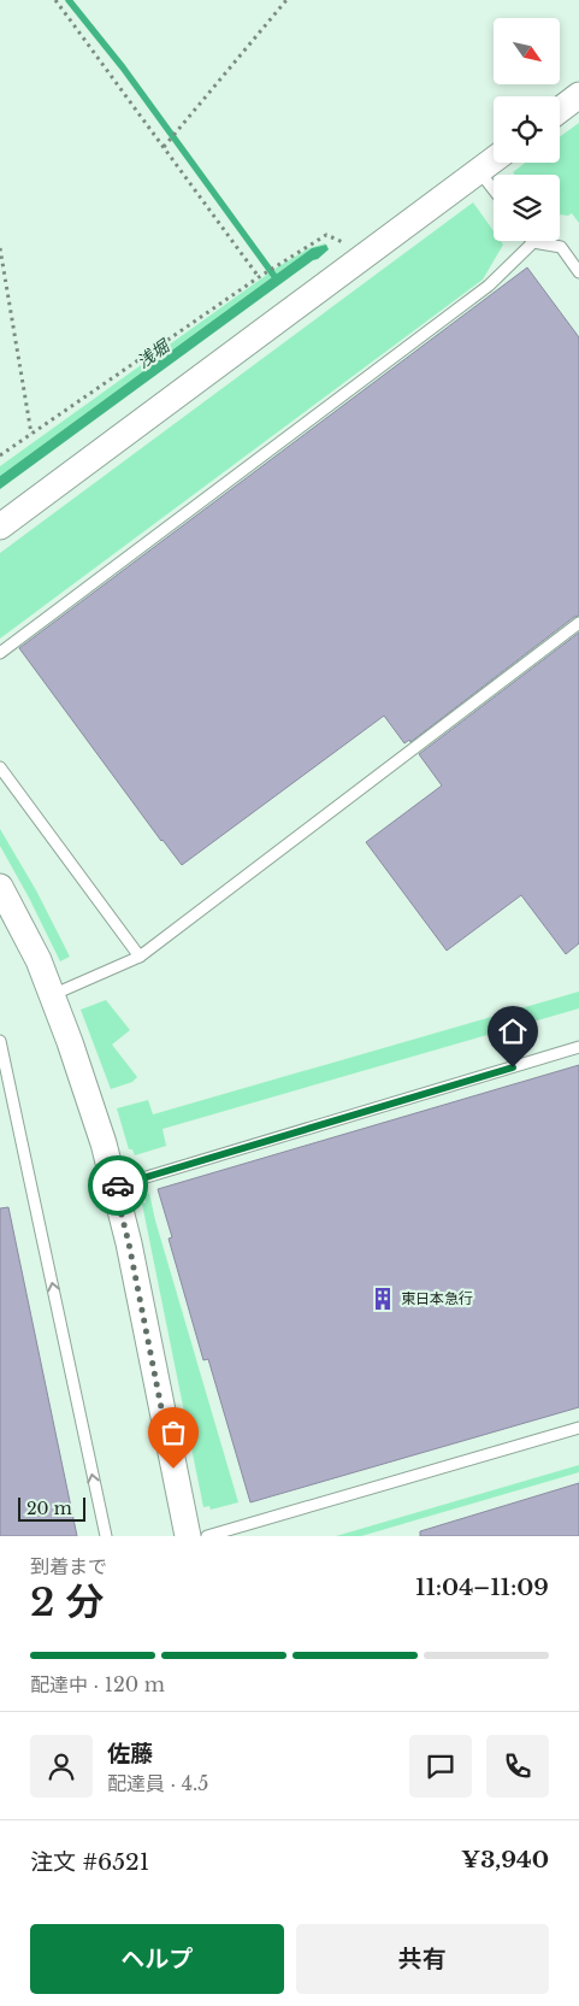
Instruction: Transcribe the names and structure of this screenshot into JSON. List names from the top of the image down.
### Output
{
  "water": ["浅堀"],
  "places": {
    "building": ["東日本急行"]
  },
  "scale_bar": "20 m",
  "north": "bottom right",
  "page": {
    "scale": "20 m",
    "heading": ["2 分", "到着まで", "11:04–11:09"],
    "panel": [
      "佐藤",
      "配達員 · 4.5",
      "注文 #6521",
      "¥3,940"
    ],
    "bar": "配達中 · 120 m",
    "buttons": ["ヘルプ", "共有"]
  }
}
